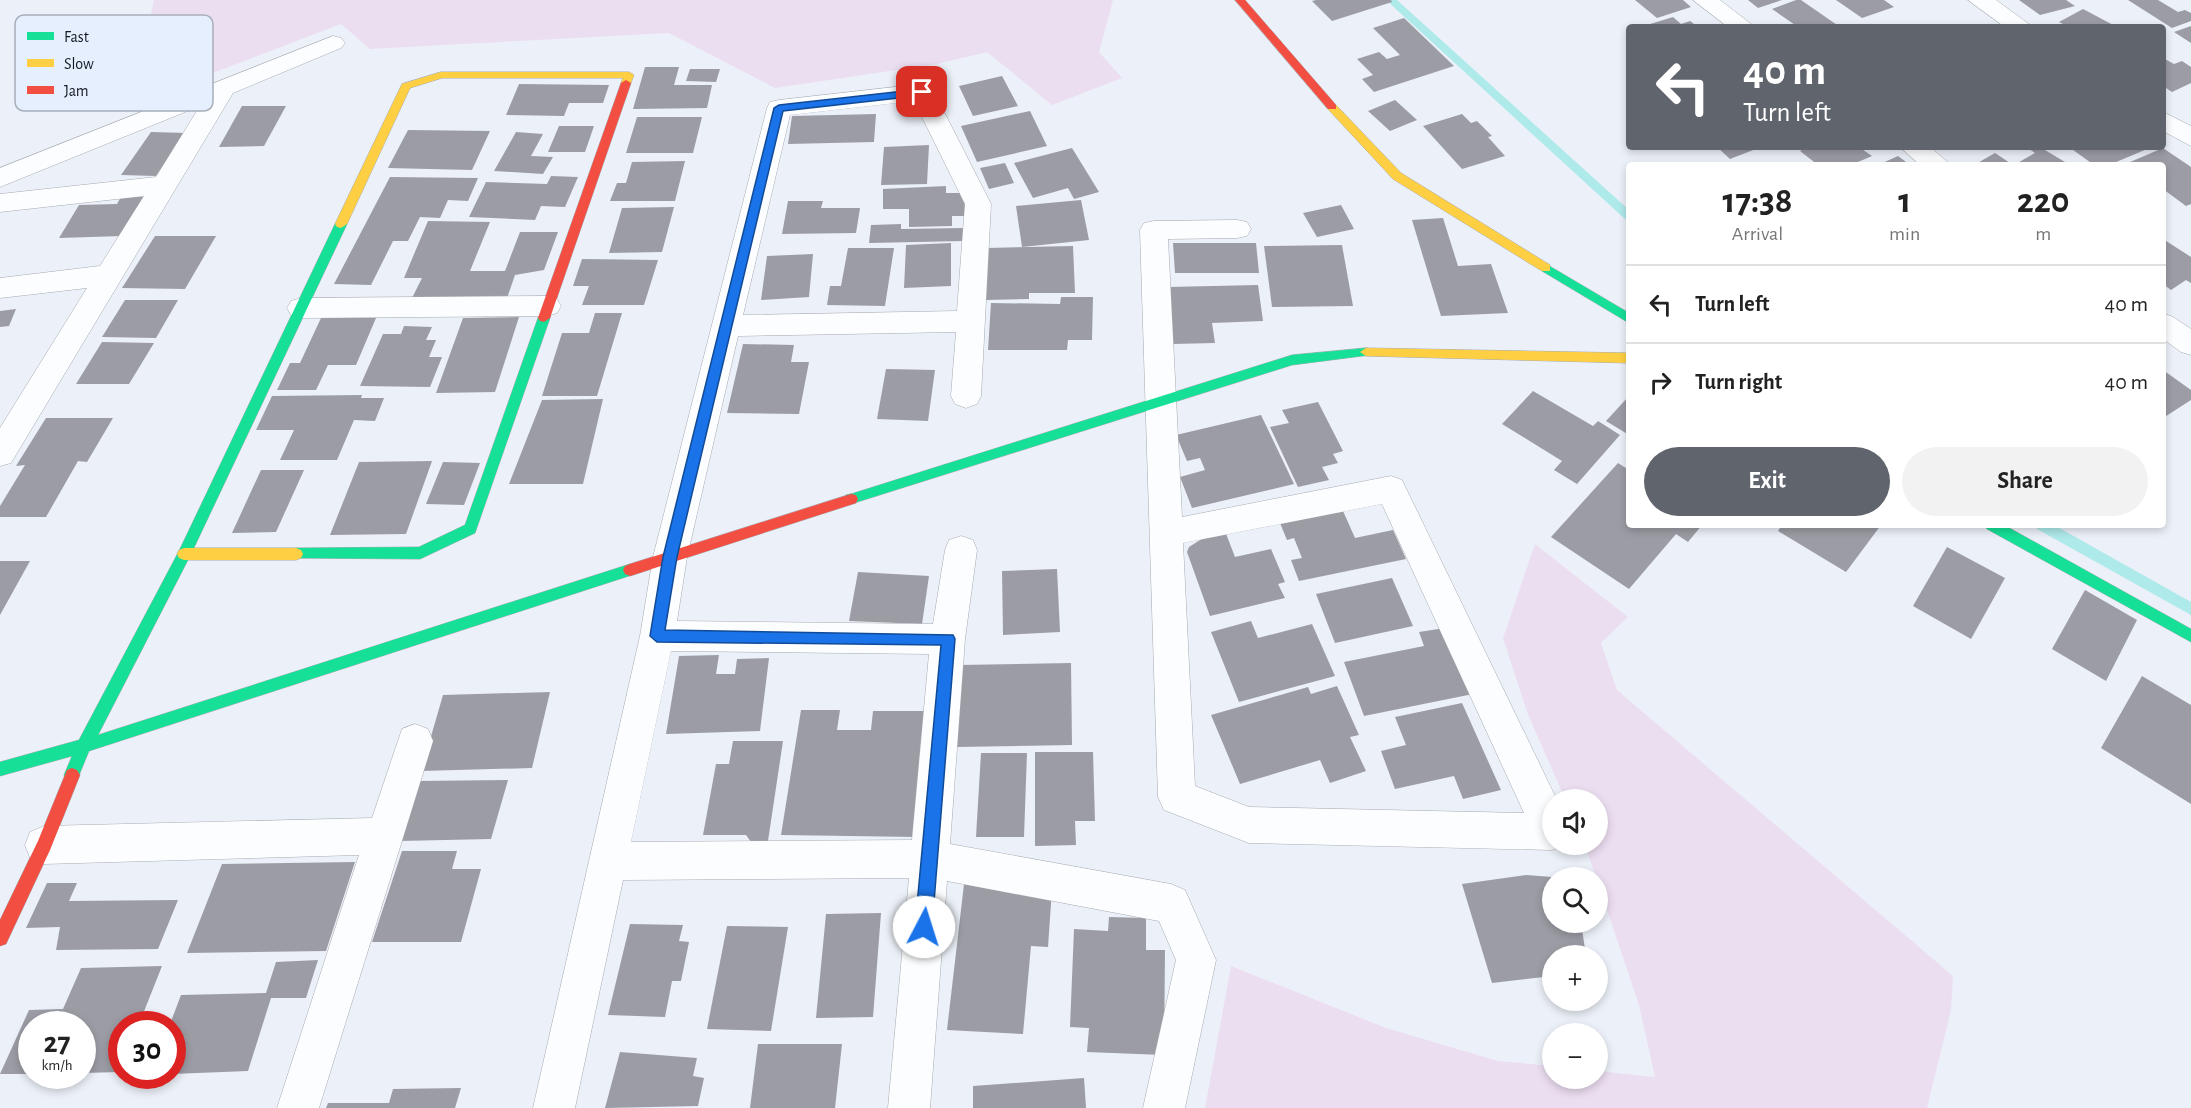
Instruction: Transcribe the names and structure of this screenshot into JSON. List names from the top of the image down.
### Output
{
  "legend": ["Fast", "Slow", "Jam"],
  "page": {
    "turn": ["40 m", "Turn left"],
    "eta": [
      "17:38",
      "Arrival",
      "1",
      "min",
      "220",
      "m"
    ],
    "list": [
      {
        "name": "Turn left",
        "value": "40 m"
      },
      {
        "name": "Turn right",
        "value": "40 m"
      }
    ],
    "buttons": ["Exit", "Share"],
    "map_buttons": ["+", "−"],
    "speed": "27 km/h",
    "limit": "30"
  }
}
